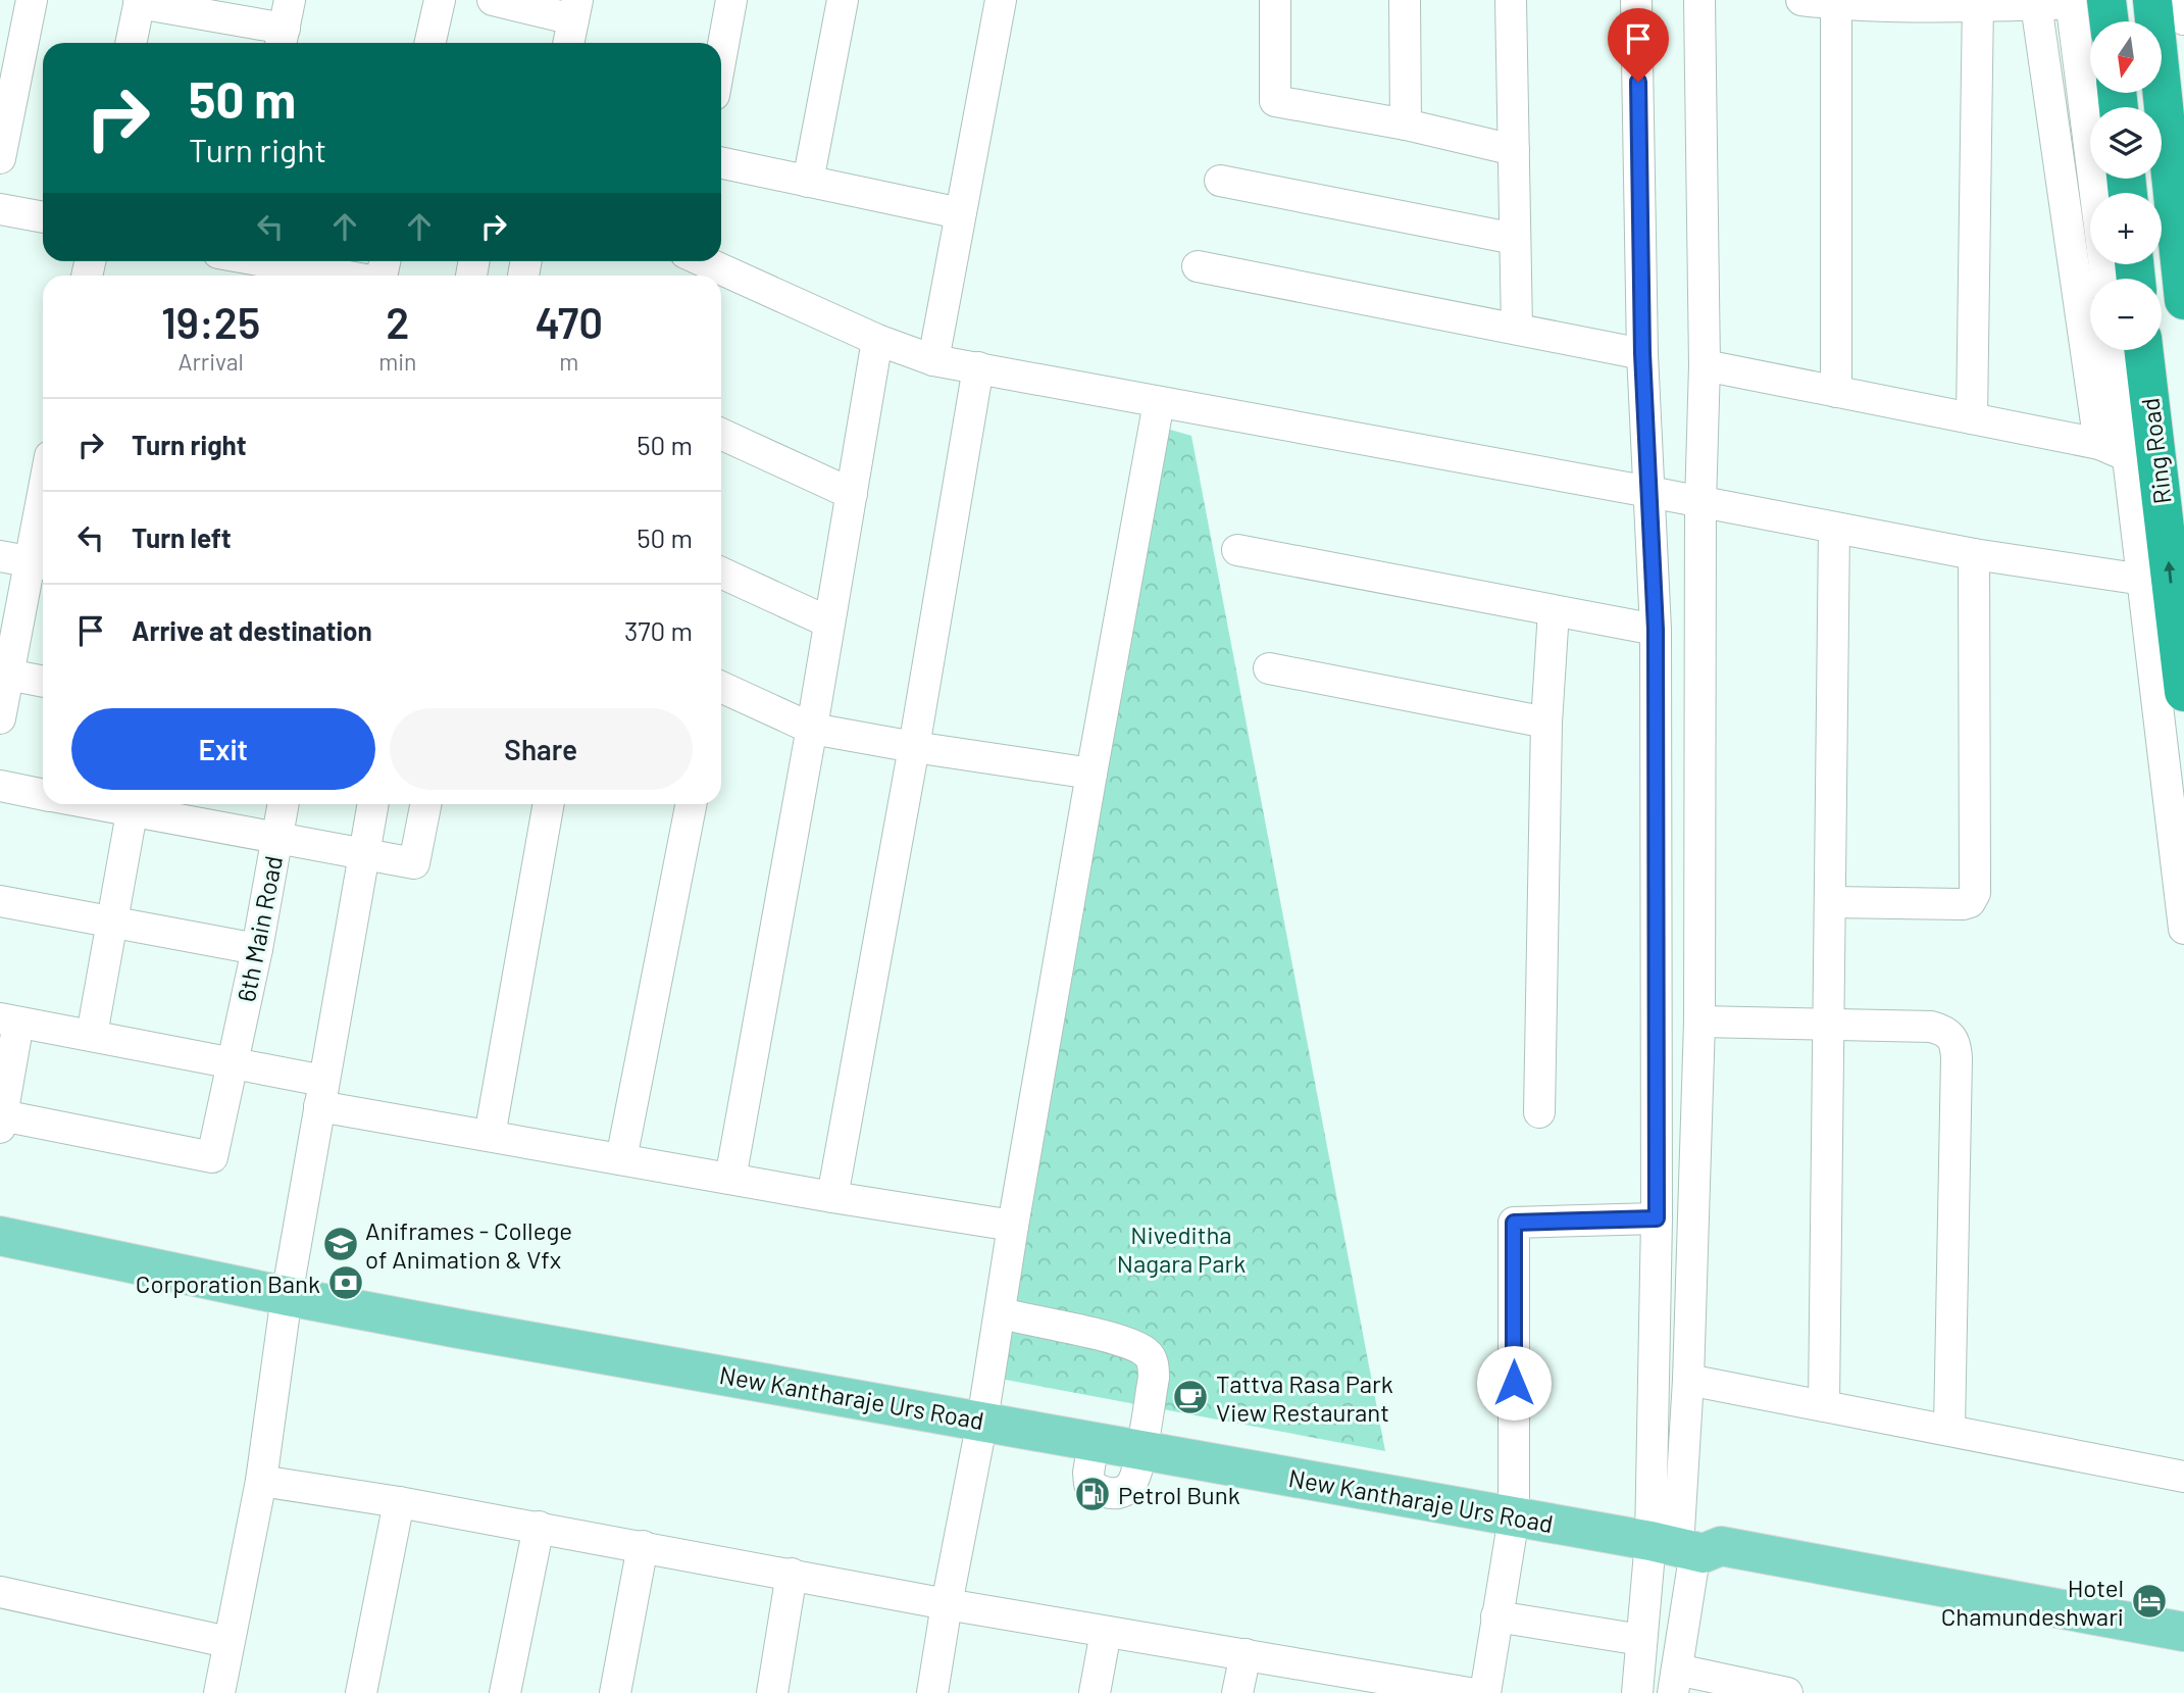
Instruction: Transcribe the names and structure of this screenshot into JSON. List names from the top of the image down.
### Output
{
  "streets": {
    "highway": ["Ring Road"],
    "main road": ["New Kantharaje Urs Road"],
    "street": ["6th Main Road"]
  },
  "one_way": ["Ring Road"],
  "parks": ["Niveditha Nagara Park"],
  "places": {
    "school or university": ["Aniframes - College of Animation & Vfx"],
    "bank": ["Corporation Bank"],
    "cafe": ["Tattva Rasa Park View Restaurant"],
    "fuel station": ["Petrol Bunk"],
    "hotel": ["Hotel Chamundeshwari"]
  },
  "north": "bottom",
  "page": {
    "map_buttons": ["+", "−"],
    "turn": ["50 m", "Turn right"],
    "eta": [
      "19:25",
      "Arrival",
      "2",
      "min",
      "470",
      "m"
    ],
    "list": [
      {
        "name": "Turn right",
        "value": "50 m"
      },
      {
        "name": "Turn left",
        "value": "50 m"
      },
      {
        "name": "Arrive at destination",
        "value": "370 m"
      }
    ],
    "buttons": ["Exit", "Share"]
  }
}
